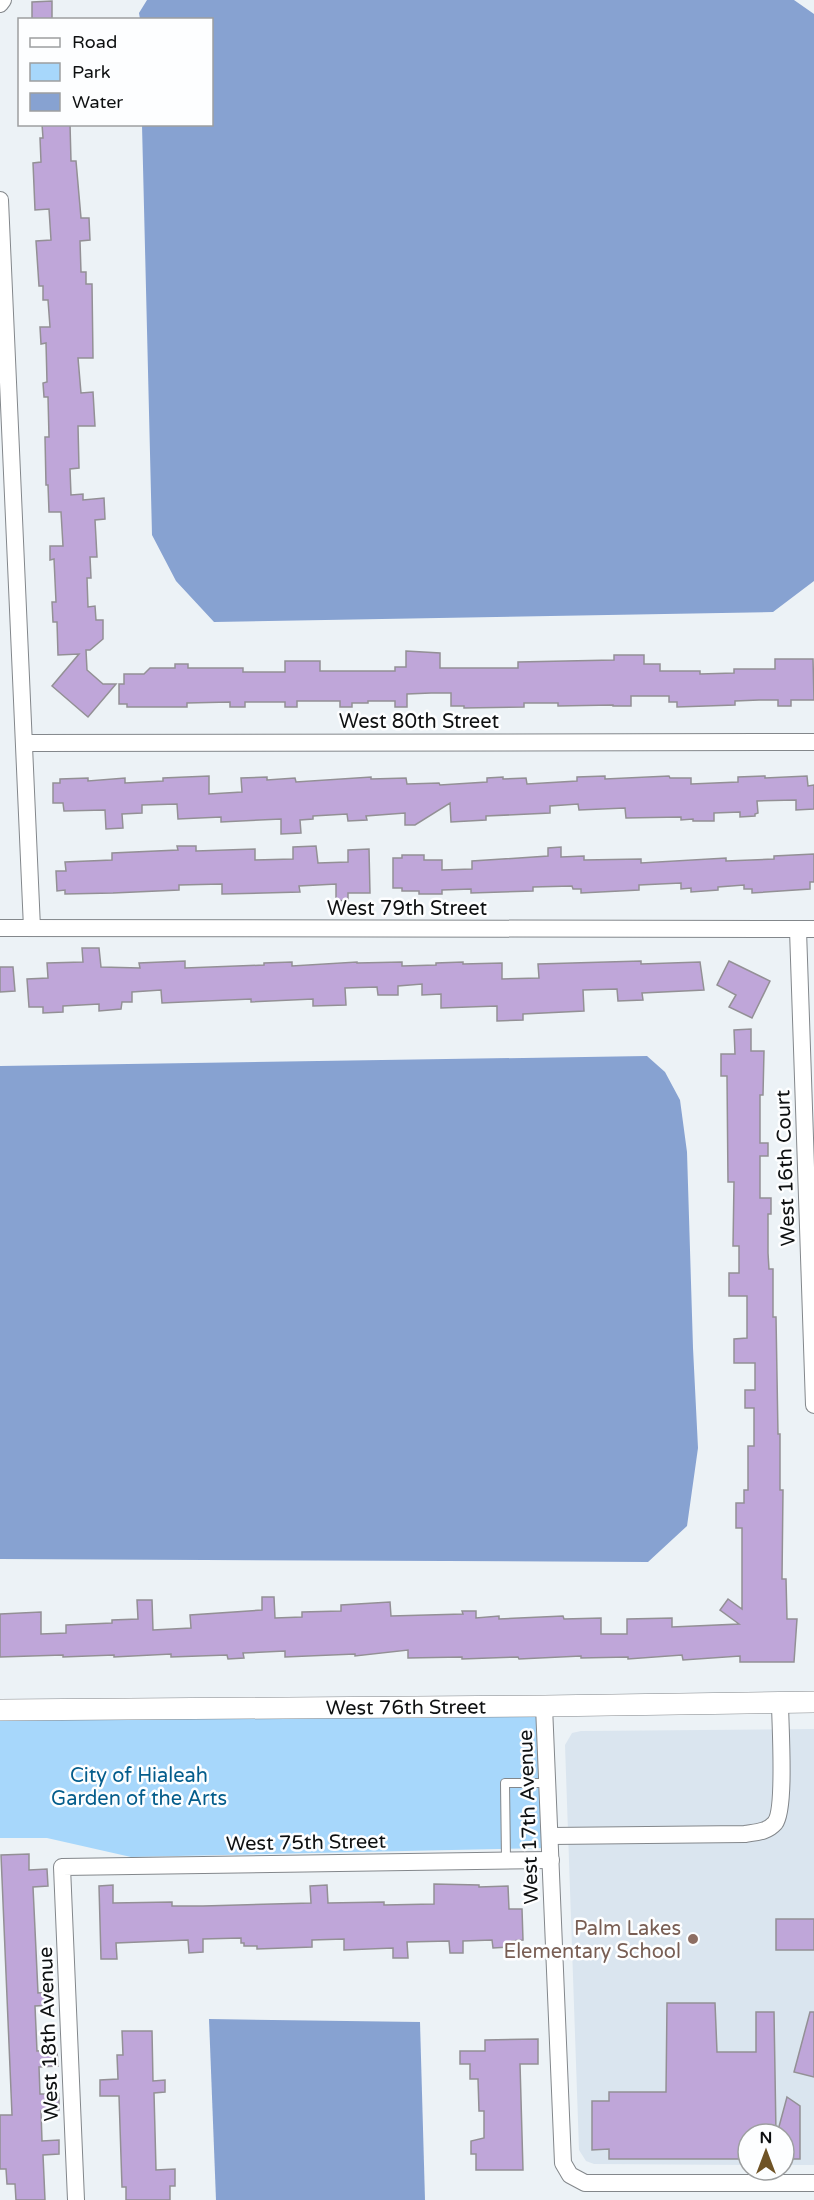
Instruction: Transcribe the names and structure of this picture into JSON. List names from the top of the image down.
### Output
{
  "streets": {
    "street": [
      "West 80th Street",
      "West 79th Street",
      "West 16th Court",
      "West 76th Street",
      "West 17th Avenue",
      "West 75th Street",
      "West 18th Avenue"
    ]
  },
  "crossings": [
    ["West 79th Street", "West 16th Court"],
    ["West 76th Street", "West 17th Avenue"],
    ["West 17th Avenue", "West 75th Street"],
    ["West 75th Street", "West 18th Avenue"]
  ],
  "parks": ["City of Hialeah Garden of the Arts"],
  "places": ["Palm Lakes Elementary School"],
  "legend": ["Road", "Park", "Water"],
  "north": "top"
}
